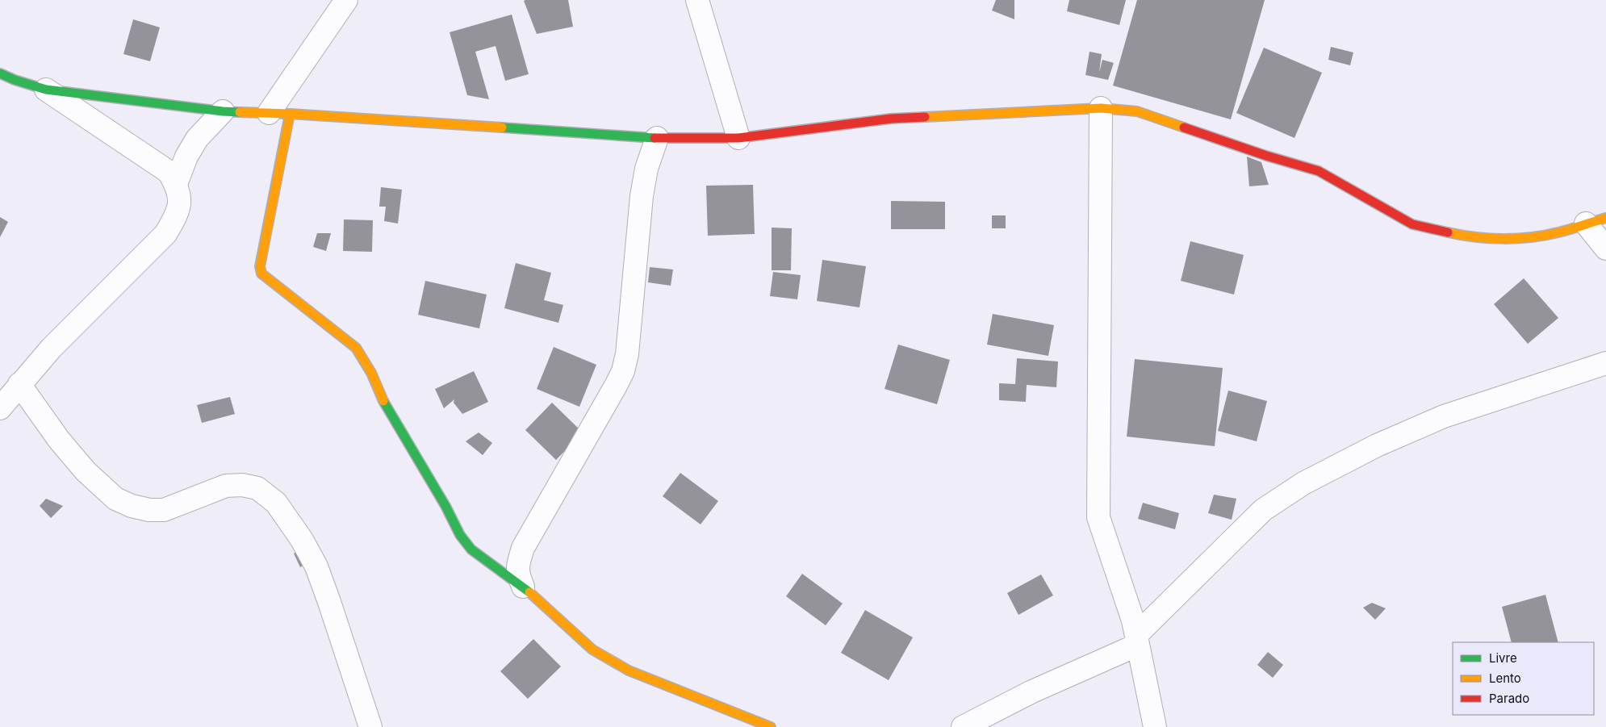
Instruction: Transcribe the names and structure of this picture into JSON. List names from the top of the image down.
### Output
{
  "legend": ["Livre", "Lento", "Parado"]
}
